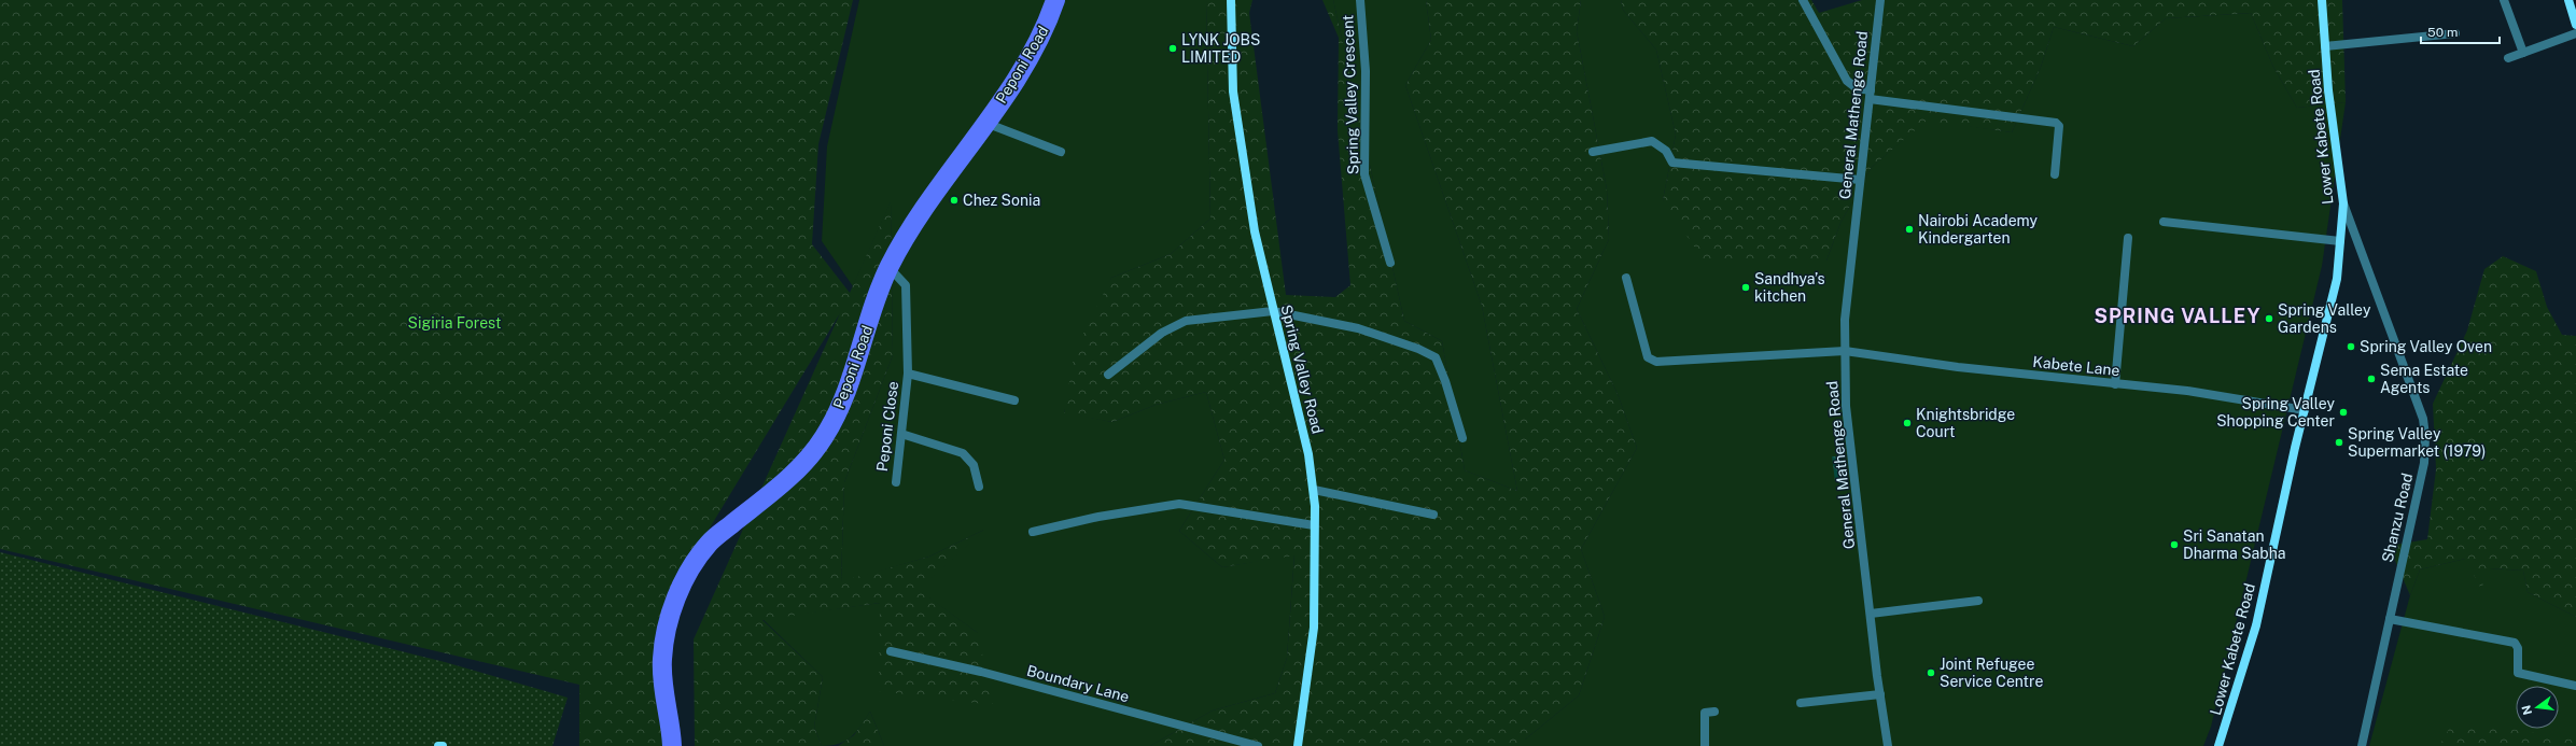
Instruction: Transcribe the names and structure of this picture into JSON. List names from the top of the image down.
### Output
{
  "streets": {
    "main road": ["Peponi Road"],
    "street": [
      "Spring Valley Crescent",
      "General Mathenge Road",
      "Lower Kabete Road",
      "Kabete Lane",
      "Spring Valley Road",
      "Peponi Close",
      "Shanzu Road",
      "Boundary Lane"
    ]
  },
  "crossings": [
    ["Peponi Road", "Peponi Close"],
    ["General Mathenge Road", "Kabete Lane"],
    ["Lower Kabete Road", "Kabete Lane"],
    ["Lower Kabete Road", "Shanzu Road"]
  ],
  "districts": ["SPRING VALLEY"],
  "parks": ["Sigiria Forest"],
  "places": [
    "LYNK JOBS LIMITED",
    "Chez Sonia",
    "Nairobi Academy Kindergarten",
    "Sandhya’s kitchen",
    "Spring Valley Gardens",
    "Spring Valley Oven",
    "Sema Estate Agents",
    "Spring Valley Shopping Center",
    "Knightsbridge Court",
    "Spring Valley Supermarket (1979)",
    "Sri Sanatan Dharma Sabha",
    "Joint Refugee Service Centre"
  ],
  "scale_bar": "50 m",
  "north": "left"
}
